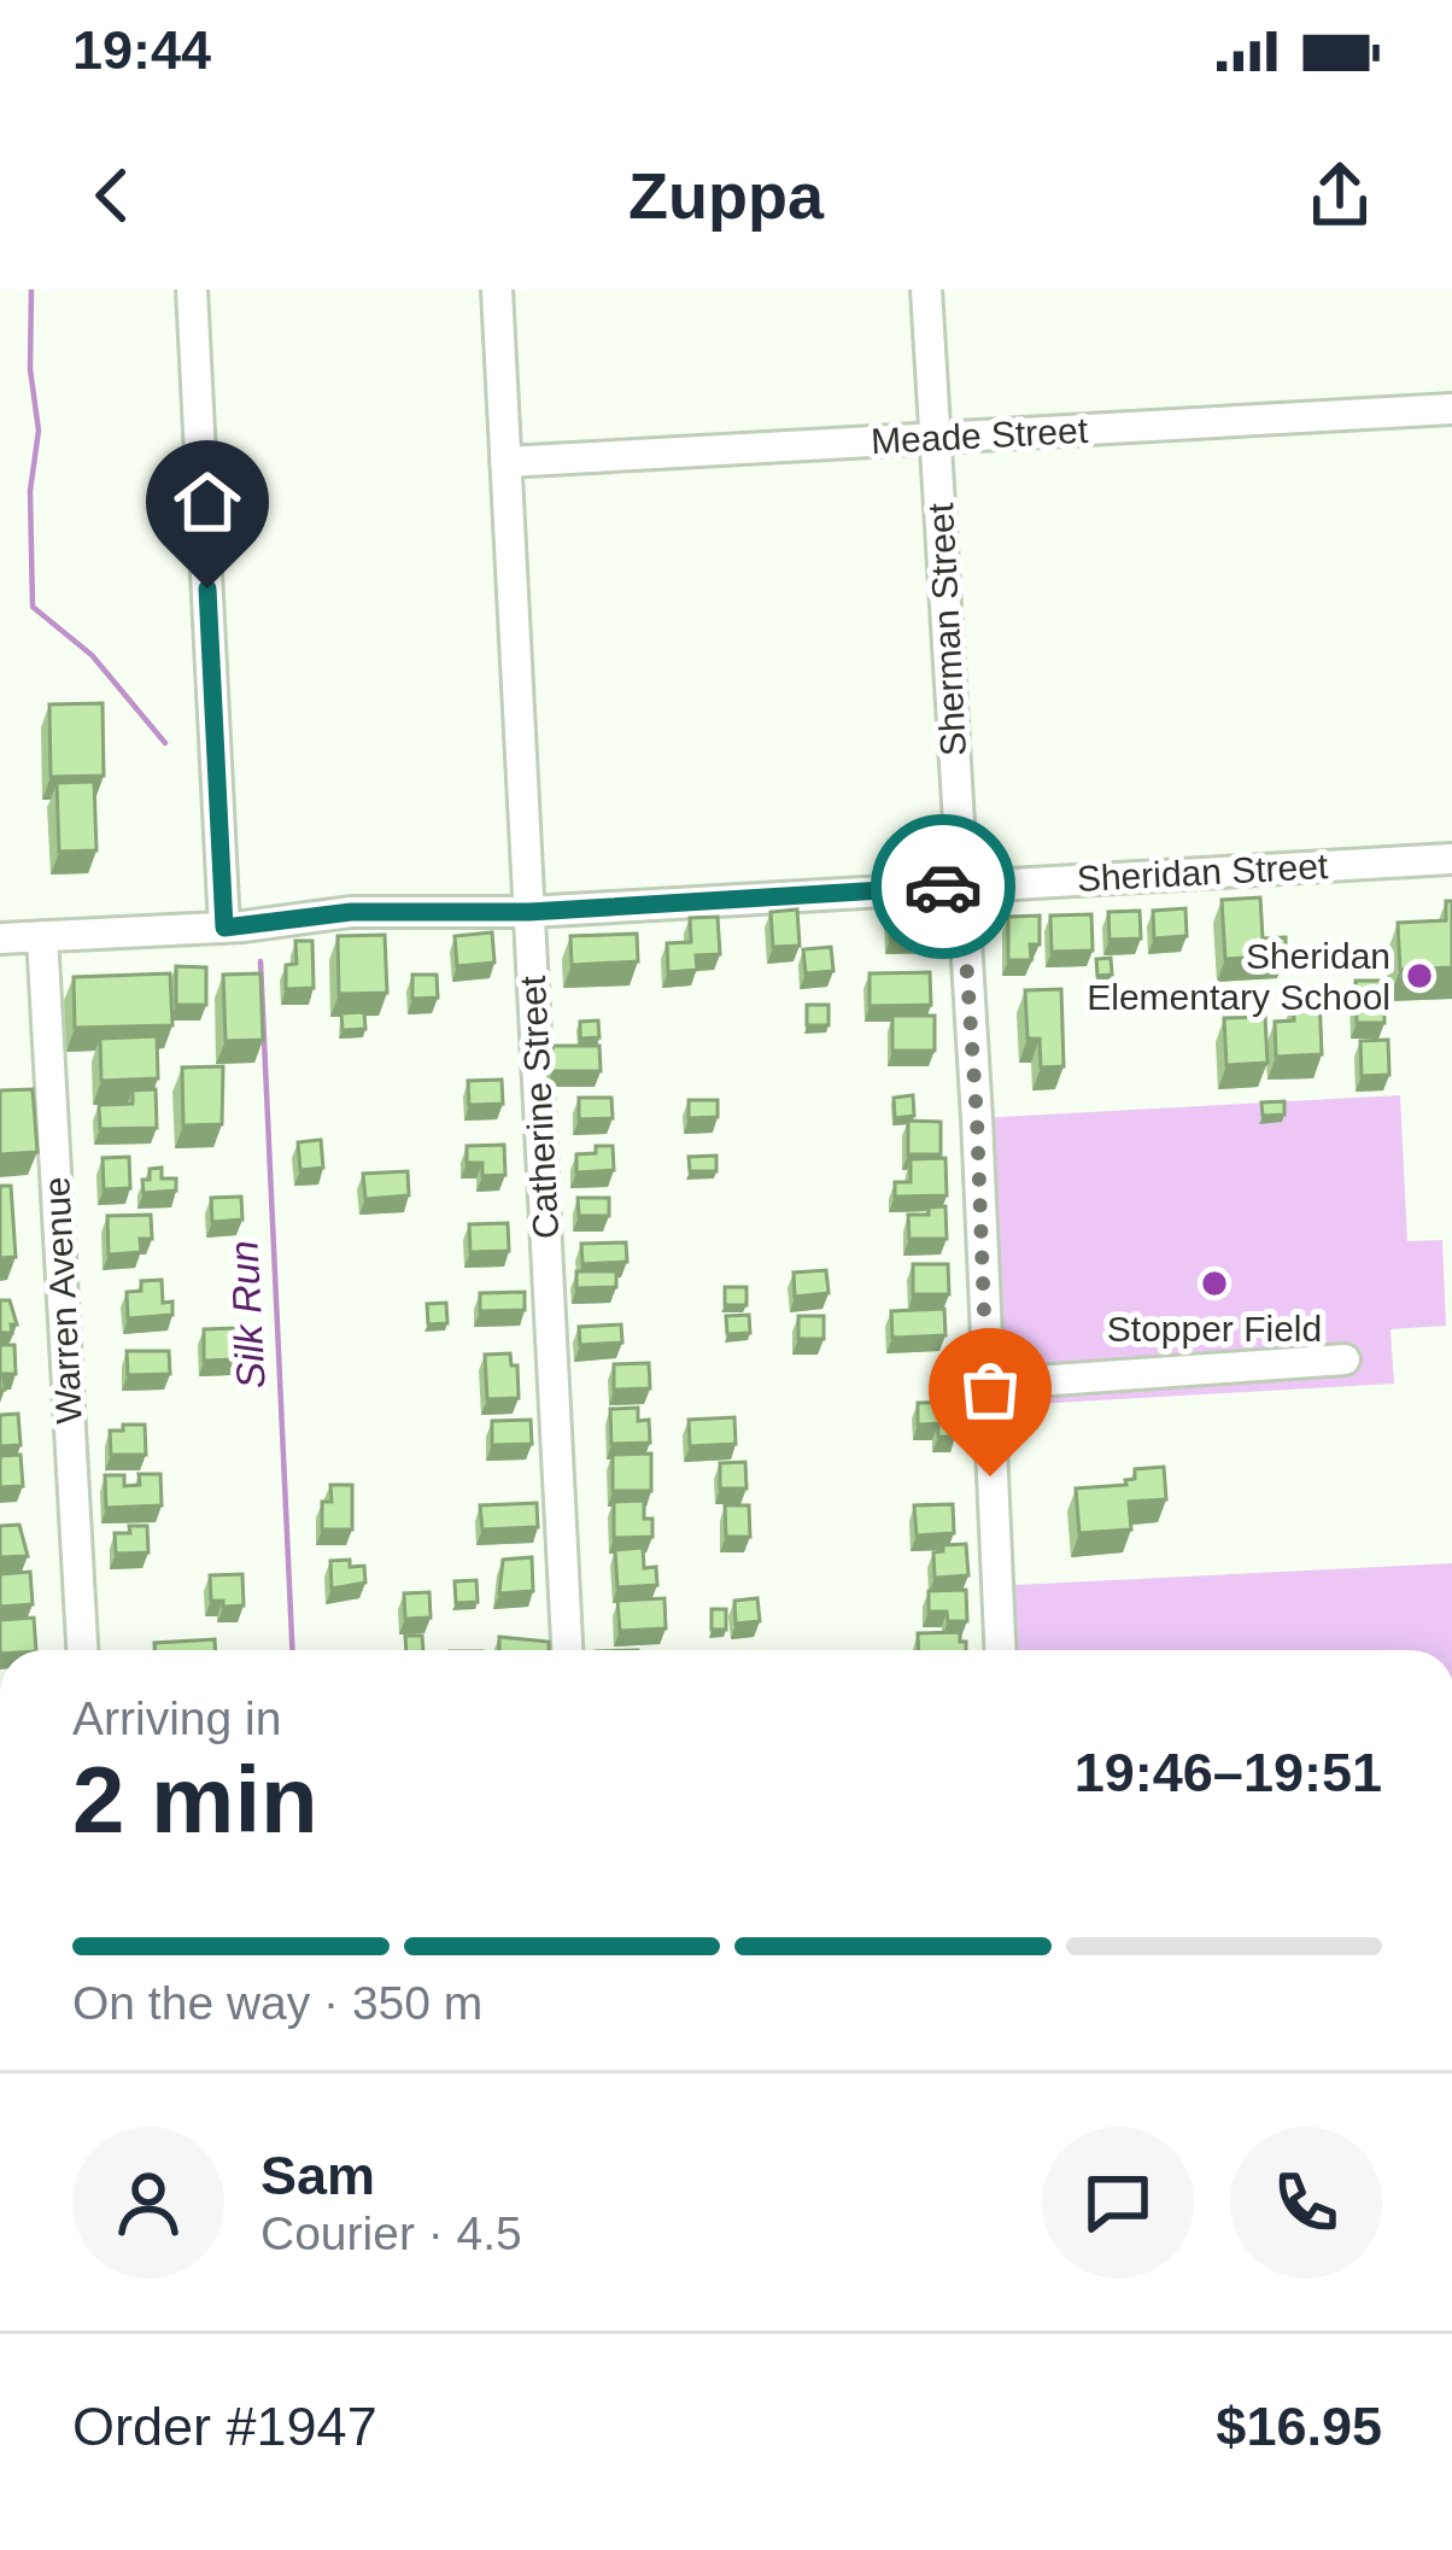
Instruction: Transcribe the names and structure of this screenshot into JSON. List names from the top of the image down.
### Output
{
  "streets": {
    "street": [
      "Meade Street",
      "Sherman Street",
      "Sheridan Street",
      "Catherine Street",
      "Warren Avenue"
    ]
  },
  "crossings": [
    ["Meade Street", "Sherman Street"],
    ["Meade Street", "Catherine Street"],
    ["Sherman Street", "Sheridan Street"],
    ["Sheridan Street", "Catherine Street"],
    ["Sheridan Street", "Warren Avenue"]
  ],
  "water": ["Silk Run"],
  "places": ["Sheridan Elementary School", "Stopper Field"],
  "page": {
    "status": "19:44",
    "header": "Zuppa",
    "heading": ["2 min", "Arriving in", "19:46–19:51"],
    "panel": [
      "Sam",
      "Courier · 4.5",
      "Order #1947",
      "$16.95"
    ],
    "bar": "On the way · 350 m"
  }
}
